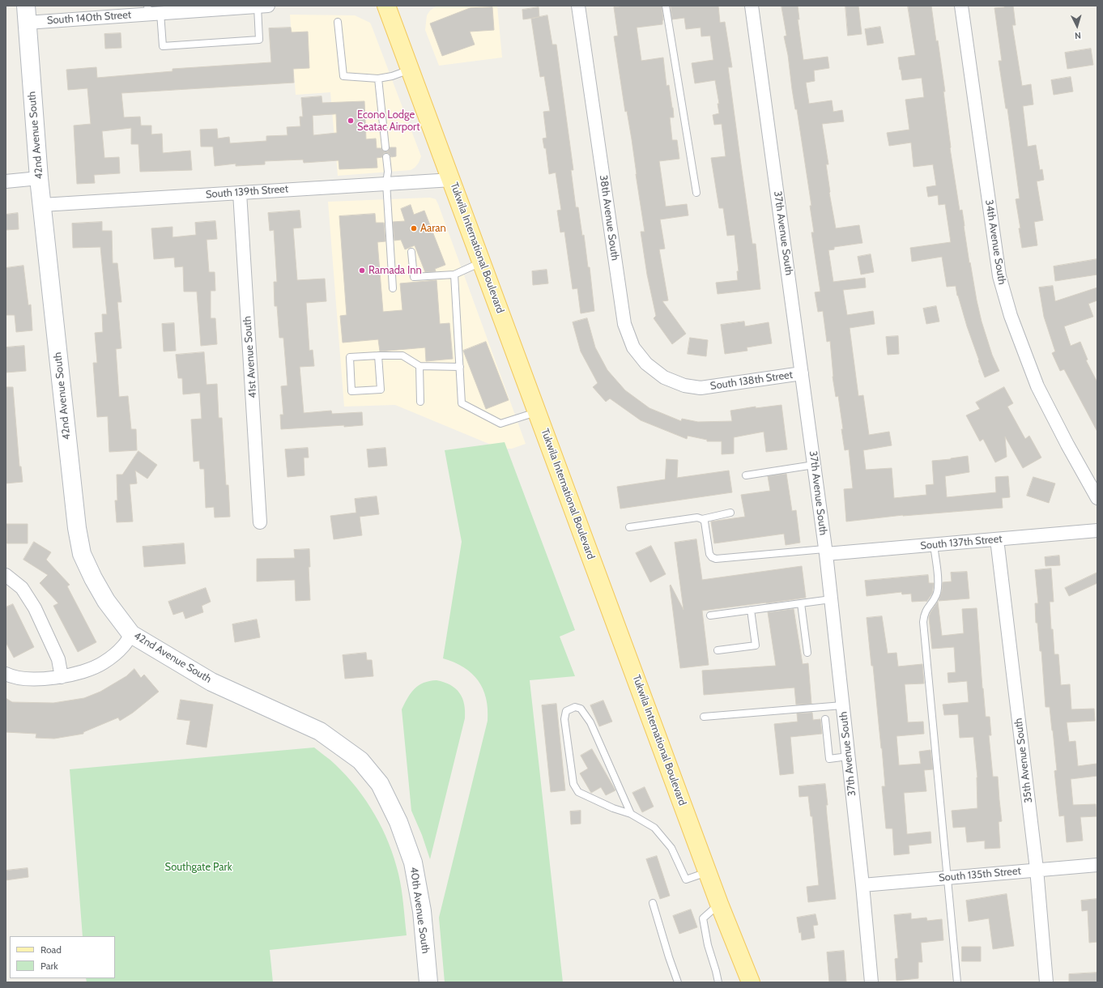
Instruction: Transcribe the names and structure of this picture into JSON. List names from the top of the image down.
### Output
{
  "streets": {
    "main road": ["Tukwila International Boulevard"],
    "street": [
      "South 140th Street",
      "42nd Avenue South",
      "South 139th Street",
      "38th Avenue South",
      "37th Avenue South",
      "34th Avenue South",
      "41st Avenue South",
      "South 138th Street",
      "South 137th Street",
      "35th Avenue South",
      "South 135th Street",
      "40th Avenue South"
    ]
  },
  "crossings": [
    ["South 140th Street", "42nd Avenue South"],
    ["42nd Avenue South", "South 139th Street"],
    ["42nd Avenue South", "40th Avenue South"],
    ["South 139th Street", "Tukwila International Boulevard"],
    ["South 139th Street", "41st Avenue South"],
    ["38th Avenue South", "South 138th Street"],
    ["37th Avenue South", "South 138th Street"],
    ["37th Avenue South", "South 137th Street"],
    ["37th Avenue South", "South 135th Street"],
    ["South 137th Street", "35th Avenue South"],
    ["35th Avenue South", "South 135th Street"]
  ],
  "parks": ["Southgate Park"],
  "places": ["Econo Lodge Seatac Airport", "Aaran", "Ramada Inn"],
  "legend": ["Road", "Park"],
  "north": "bottom"
}
